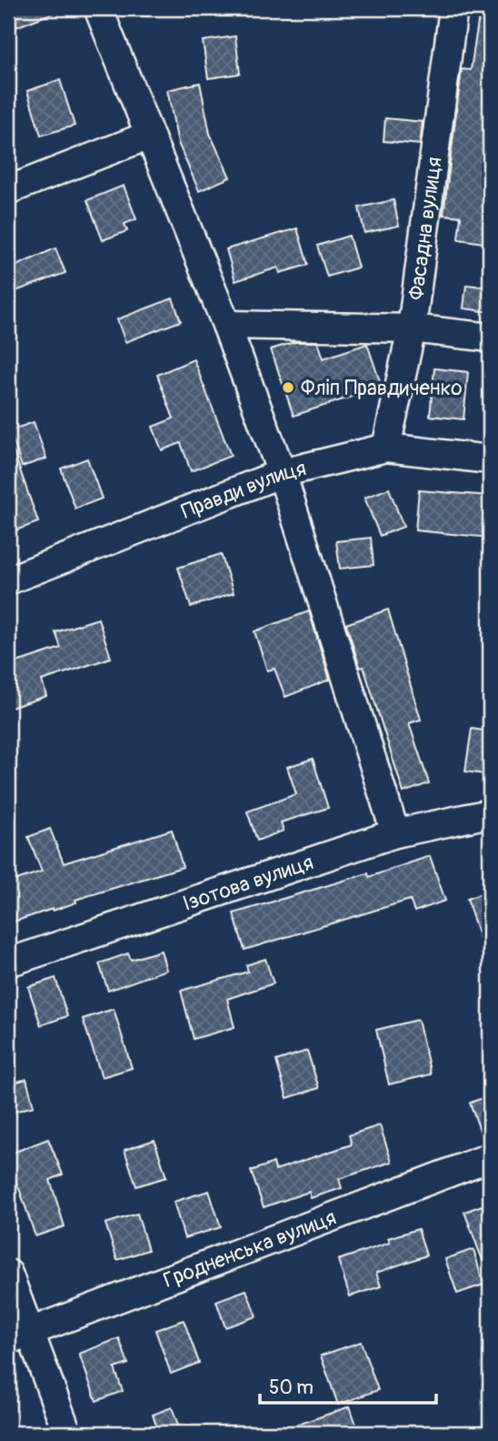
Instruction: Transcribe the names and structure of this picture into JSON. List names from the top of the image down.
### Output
{
  "streets": {
    "street": [
      "Фасадна вулиця",
      "Правди вулиця",
      "Ізотова вулиця",
      "Гродненська вулиця"
    ]
  },
  "crossings": [
    ["Фасадна вулиця", "Правди вулиця"]
  ],
  "places": ["Фліп Правдиченко"],
  "scale_bar": "50 m"
}
